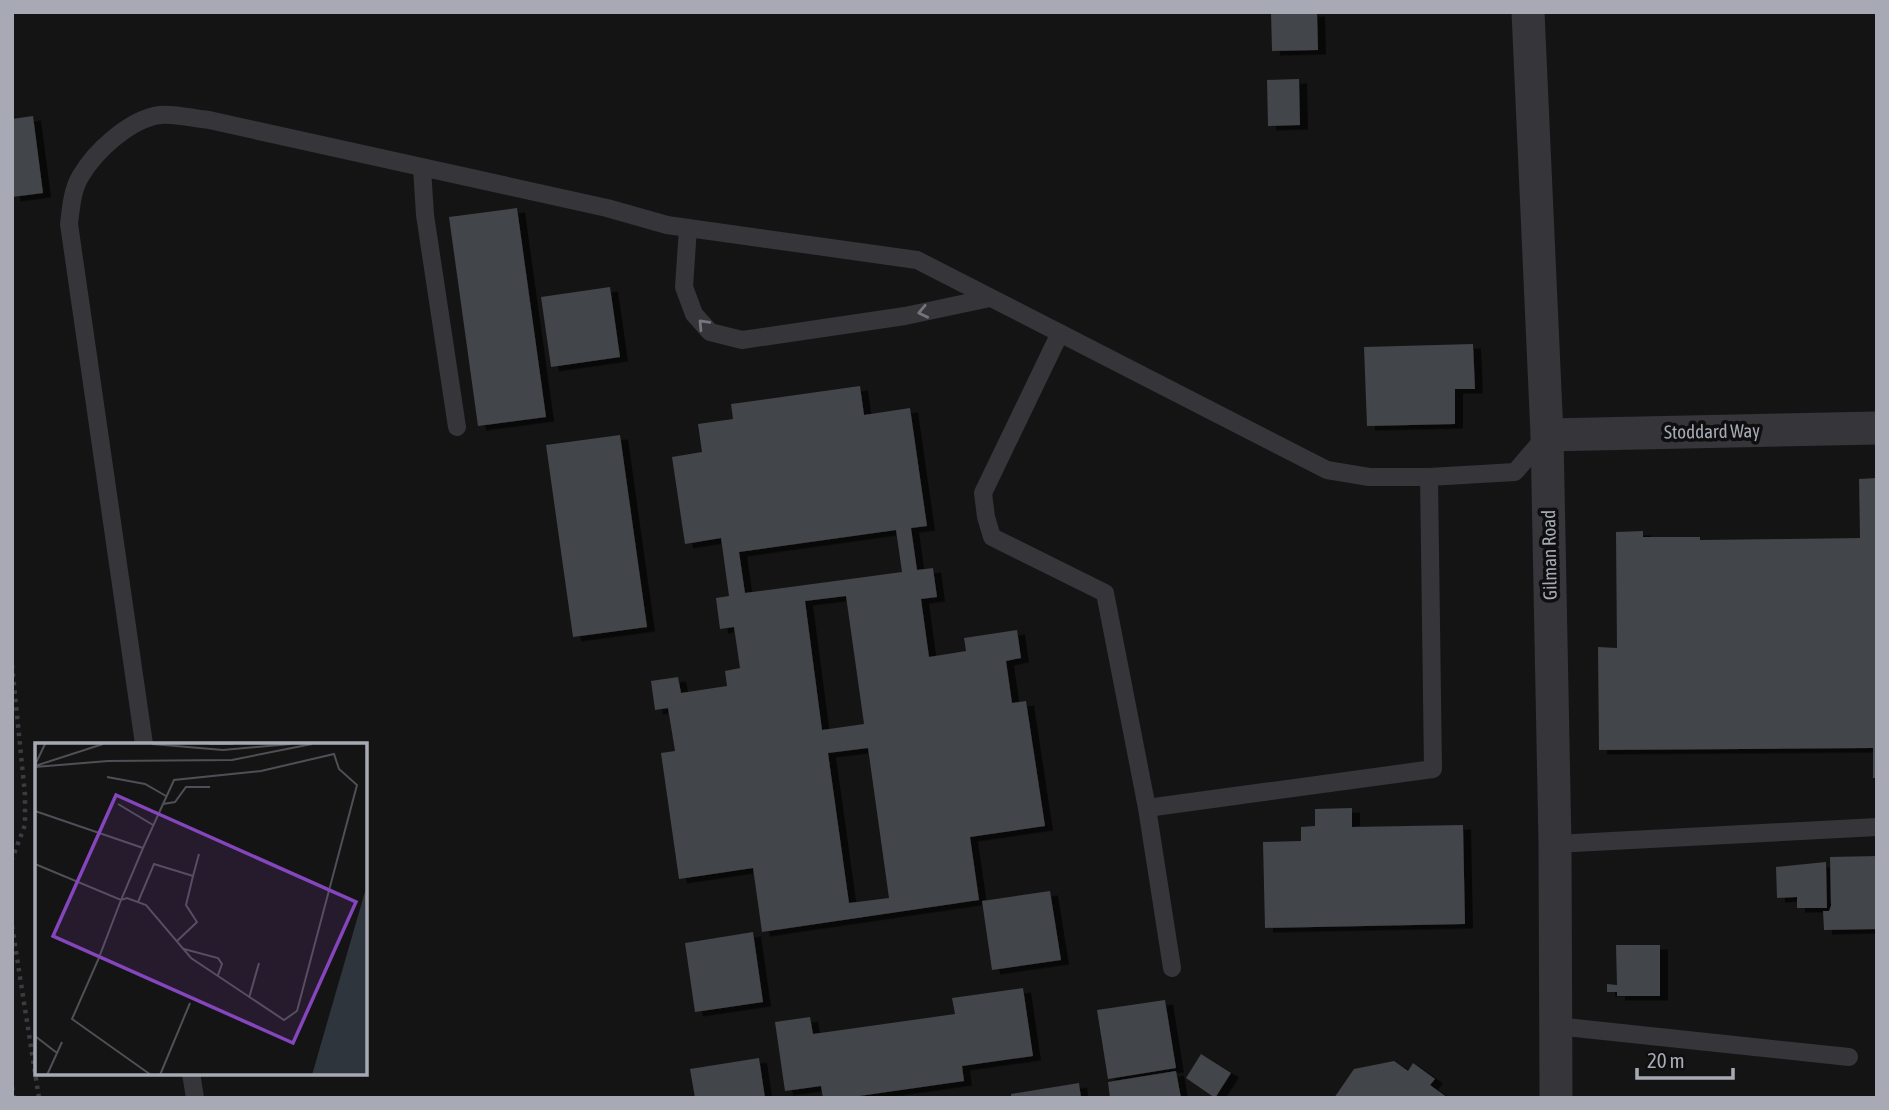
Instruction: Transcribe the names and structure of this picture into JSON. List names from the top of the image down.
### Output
{
  "streets": {
    "street": ["Stoddard Way", "Gilman Road"]
  },
  "crossings": [
    ["Stoddard Way", "Gilman Road"]
  ],
  "scale_bar": "20 m"
}
